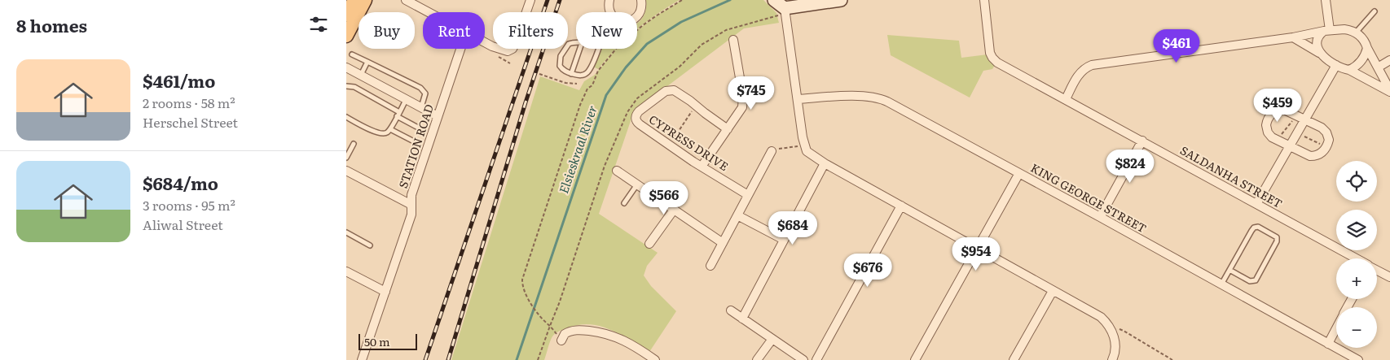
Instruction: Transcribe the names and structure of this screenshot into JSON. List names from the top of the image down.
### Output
{
  "streets": {
    "street": [
      "CYPRESS DRIVE",
      "STATION ROAD",
      "SALDANHA STREET",
      "KING GEORGE STREET"
    ]
  },
  "water": ["Elsieskraal River"],
  "scale_bar": "50 m",
  "page": {
    "heading": "8 homes",
    "chip": [
      "Buy",
      "Rent",
      "Filters",
      "New"
    ],
    "price": [
      "$461",
      "$745",
      "$459",
      "$824",
      "$566",
      "$684",
      "$954",
      "$676"
    ],
    "list": [
      {
        "name": "$461/mo",
        "note": "2 rooms · 58 m² · Herschel Street"
      },
      {
        "name": "$684/mo",
        "note": "3 rooms · 95 m² · Aliwal Street"
      }
    ],
    "map_buttons": ["+", "−"],
    "scale": "50 m"
  }
}
